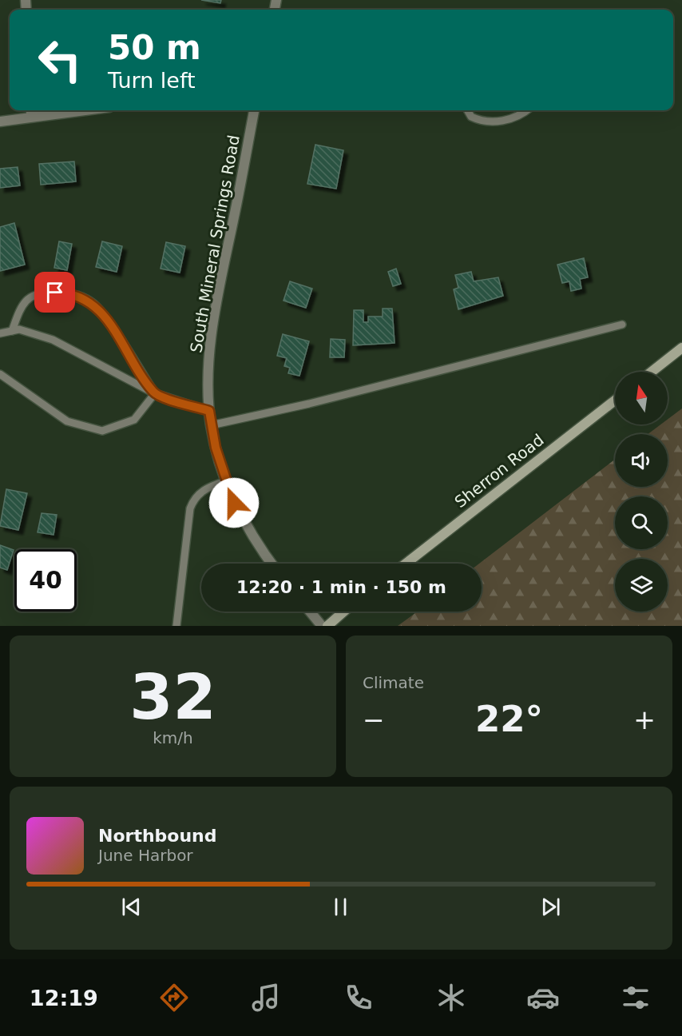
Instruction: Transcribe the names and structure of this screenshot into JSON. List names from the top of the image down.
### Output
{
  "streets": {
    "main road": ["Sherron Road"],
    "street": ["South Mineral Springs Road"]
  },
  "north": "top",
  "page": {
    "turn": ["50 m", "Turn left"],
    "limit": "40",
    "trip": "12:20 · 1 min · 150 m",
    "tile": [
      ["32", "km/h"],
      "Climate"
    ],
    "heat": ["−", "22°", "+"],
    "song": ["Northbound", "June Harbor"],
    "tabs": "12:19"
  }
}
